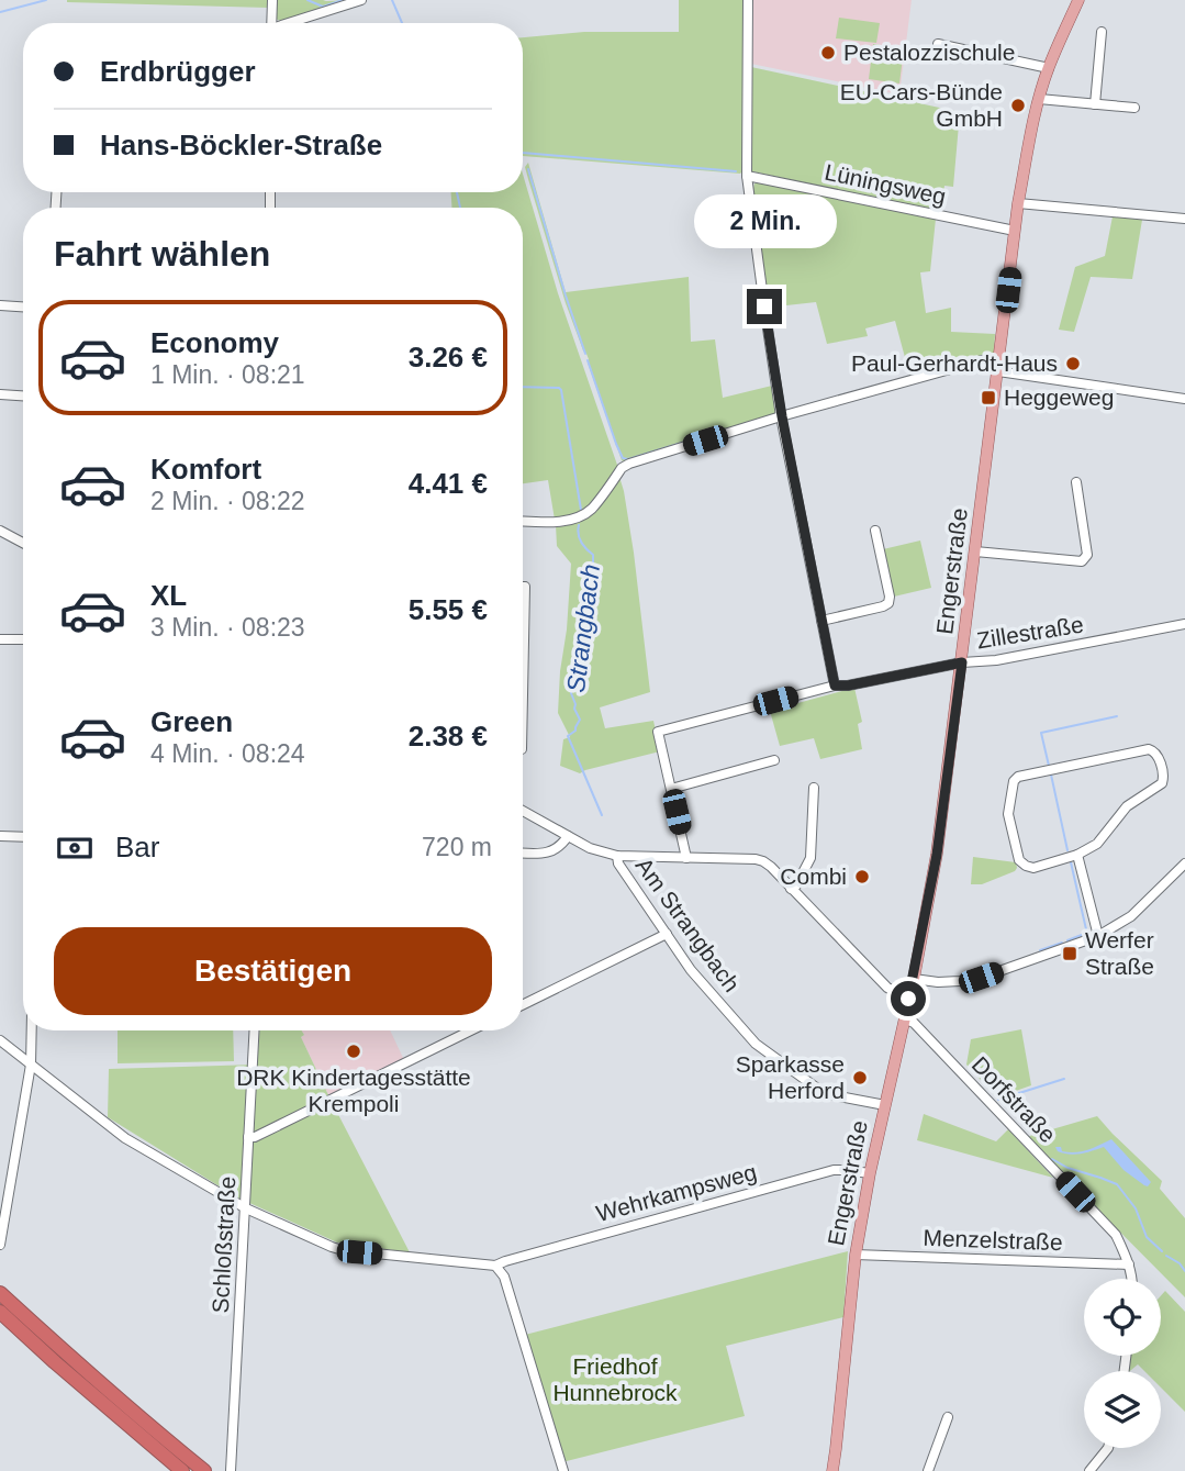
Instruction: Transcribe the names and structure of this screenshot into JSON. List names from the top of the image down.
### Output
{
  "streets": {
    "main road": ["Engerstraße"],
    "street": [
      "Lüningsweg",
      "Zillestraße",
      "Am Strangbach",
      "Dorfstraße",
      "Wehrkampsweg",
      "Menzelstraße",
      "Schloßstraße"
    ]
  },
  "crossings": [
    ["Lüningsweg", "Engerstraße"],
    ["Engerstraße", "Zillestraße"],
    ["Engerstraße", "Am Strangbach"],
    ["Engerstraße", "Dorfstraße"],
    ["Engerstraße", "Wehrkampsweg"],
    ["Engerstraße", "Menzelstraße"],
    ["Dorfstraße", "Menzelstraße"]
  ],
  "water": ["Strangbach"],
  "parks": ["Friedhof Hunnebrock"],
  "places": {
    "other": [
      "Pestalozzischule",
      "EU-Cars-Bünde GmbH",
      "Paul-Gerhardt-Haus",
      "Combi",
      "DRK Kindertagesstätte Krempoli",
      "Sparkasse Herford"
    ],
    "transit": ["Heggeweg", "Werfer Straße"]
  },
  "page": {
    "banner": ["Erdbrügger", "Hans-Böckler-Straße"],
    "bubble": "2 Min.",
    "heading": "Fahrt wählen",
    "list": [
      {
        "name": "Economy",
        "note": "1 Min. · 08:21",
        "value": "3.26 €"
      },
      {
        "name": "Komfort",
        "note": "2 Min. · 08:22",
        "value": "4.41 €"
      },
      {
        "name": "XL",
        "note": "3 Min. · 08:23",
        "value": "5.55 €"
      },
      {
        "name": "Green",
        "note": "4 Min. · 08:24",
        "value": "2.38 €"
      }
    ],
    "pay": ["Bar", "720 m"],
    "buttons": "Bestätigen"
  }
}
